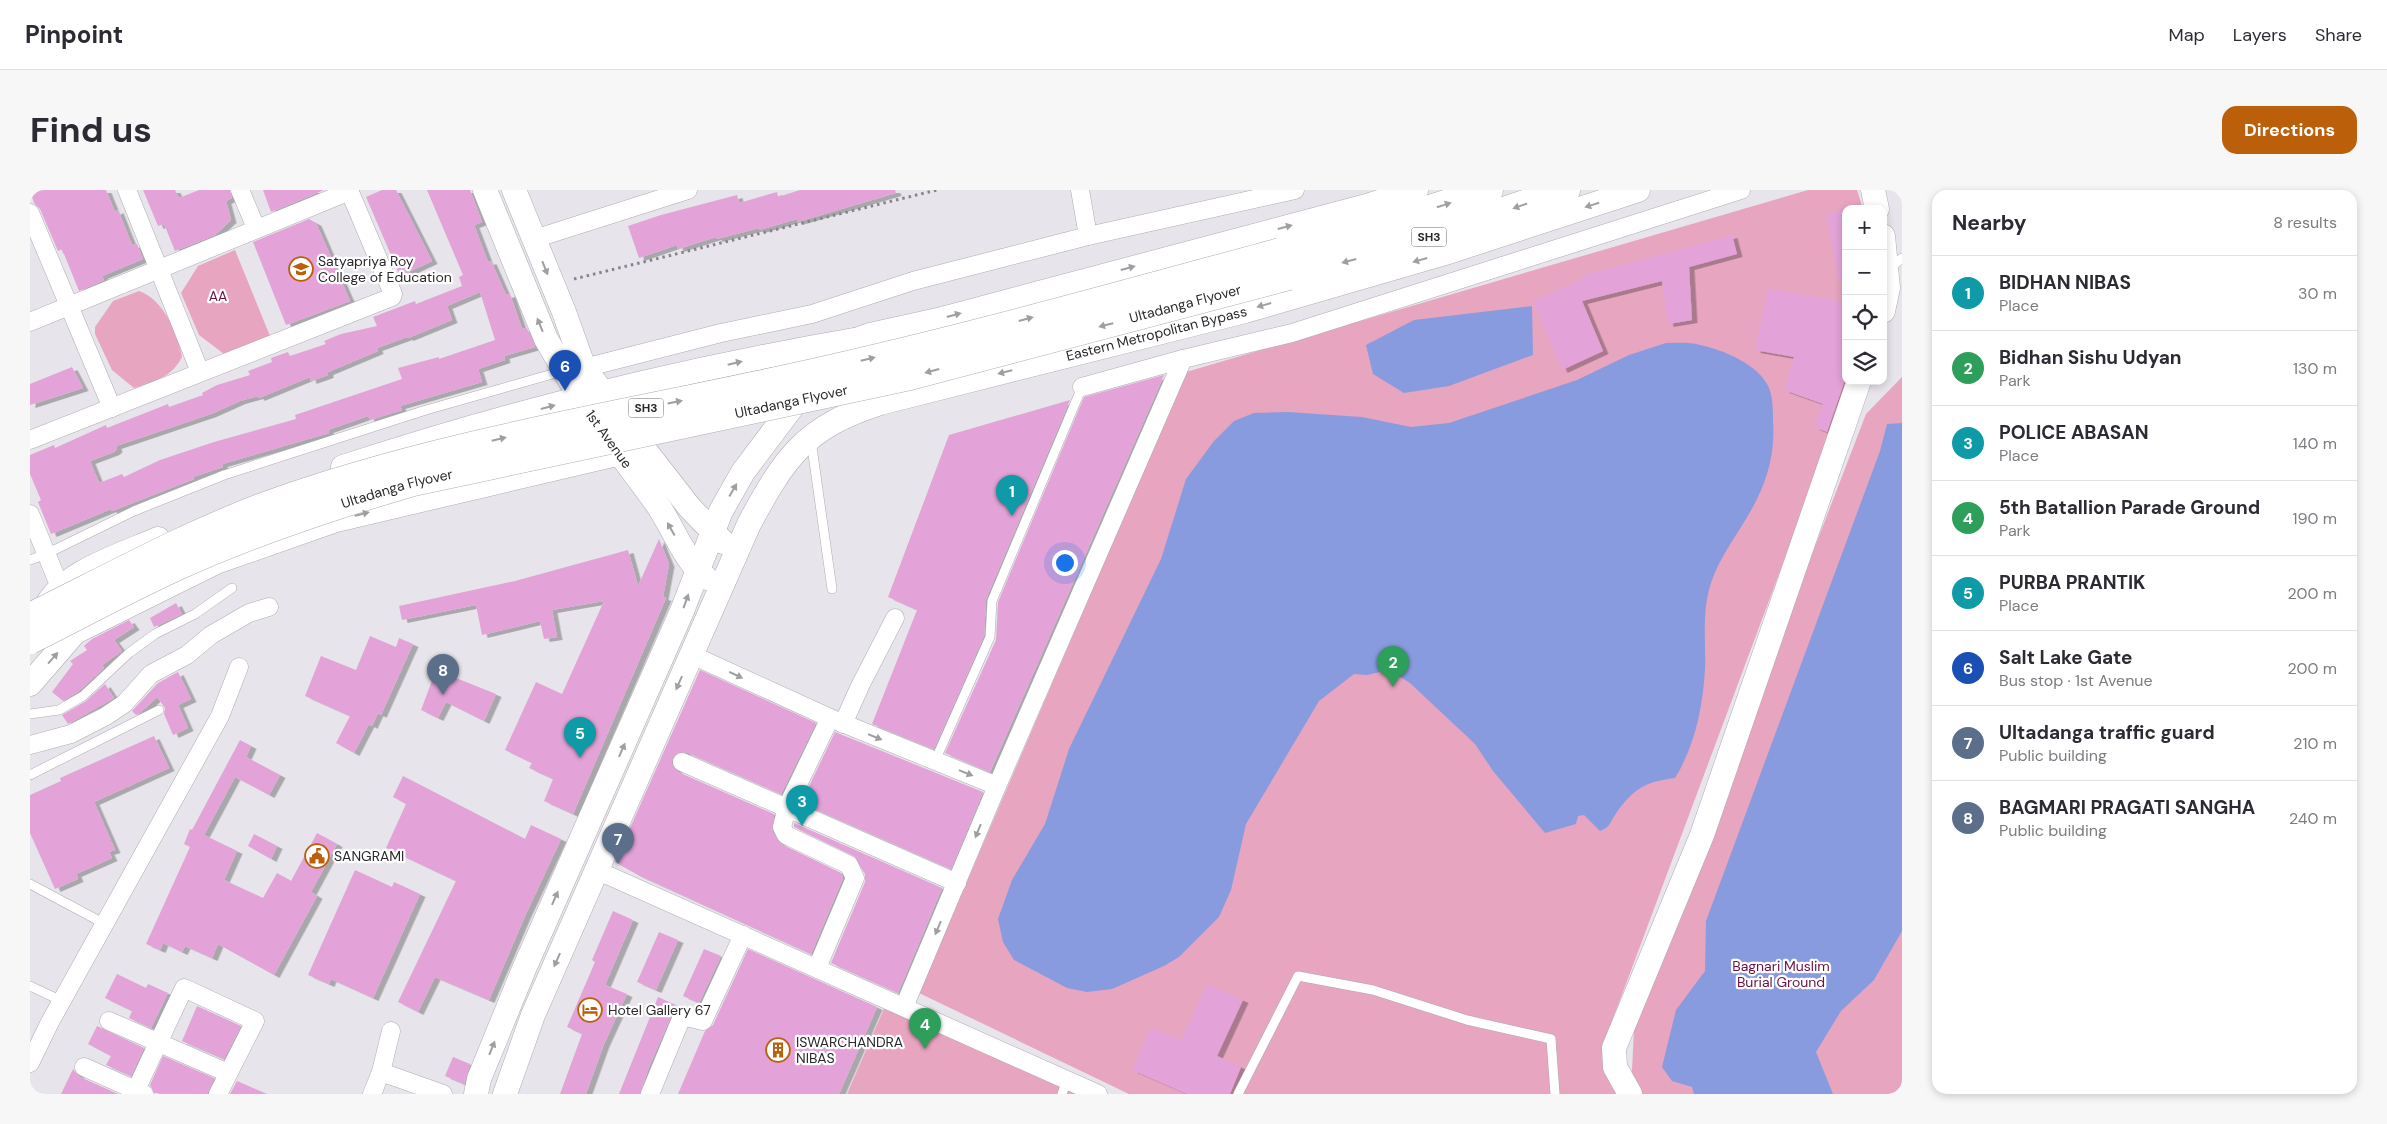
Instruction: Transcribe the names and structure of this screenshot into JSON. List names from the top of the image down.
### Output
{
  "streets": {
    "main road": [
      "SH3",
      "Ultadanga Flyover",
      "Eastern Metropolitan Bypass",
      "1st Avenue"
    ]
  },
  "crossings": [
    ["Eastern Metropolitan Bypass", "1st Avenue"]
  ],
  "parks": ["AA", "Bagnari Muslim Burial Ground"],
  "places": {
    "school or university": ["Satyapriya Roy College of Education"],
    "public building": ["SANGRAMI"],
    "hotel": ["Hotel Gallery 67"],
    "building": ["ISWARCHANDRA NIBAS"]
  },
  "page": {
    "header": "Pinpoint",
    "nav": ["Map", "Layers", "Share"],
    "buttons": "Directions",
    "title": "Find us",
    "heading": ["Nearby", "8 results"],
    "map_buttons": ["+", "−"],
    "list": [
      {
        "mark": "1",
        "name": "BIDHAN NIBAS",
        "note": "Place",
        "value": "30 m"
      },
      {
        "mark": "2",
        "name": "Bidhan Sishu Udyan",
        "note": "Park",
        "value": "130 m"
      },
      {
        "mark": "3",
        "name": "POLICE ABASAN",
        "note": "Place",
        "value": "140 m"
      },
      {
        "mark": "4",
        "name": "5th Batallion Parade Ground",
        "note": "Park",
        "value": "190 m"
      },
      {
        "mark": "5",
        "name": "PURBA PRANTIK",
        "note": "Place",
        "value": "200 m"
      },
      {
        "mark": "6",
        "name": "Salt Lake Gate",
        "note": "Bus stop · 1st Avenue",
        "value": "200 m"
      },
      {
        "mark": "7",
        "name": "Ultadanga traffic guard",
        "note": "Public building",
        "value": "210 m"
      },
      {
        "mark": "8",
        "name": "BAGMARI PRAGATI SANGHA",
        "note": "Public building",
        "value": "240 m"
      }
    ],
    "pins": [
      "6",
      "1",
      "2",
      "8",
      "5",
      "3",
      "7",
      "4"
    ]
  }
}
